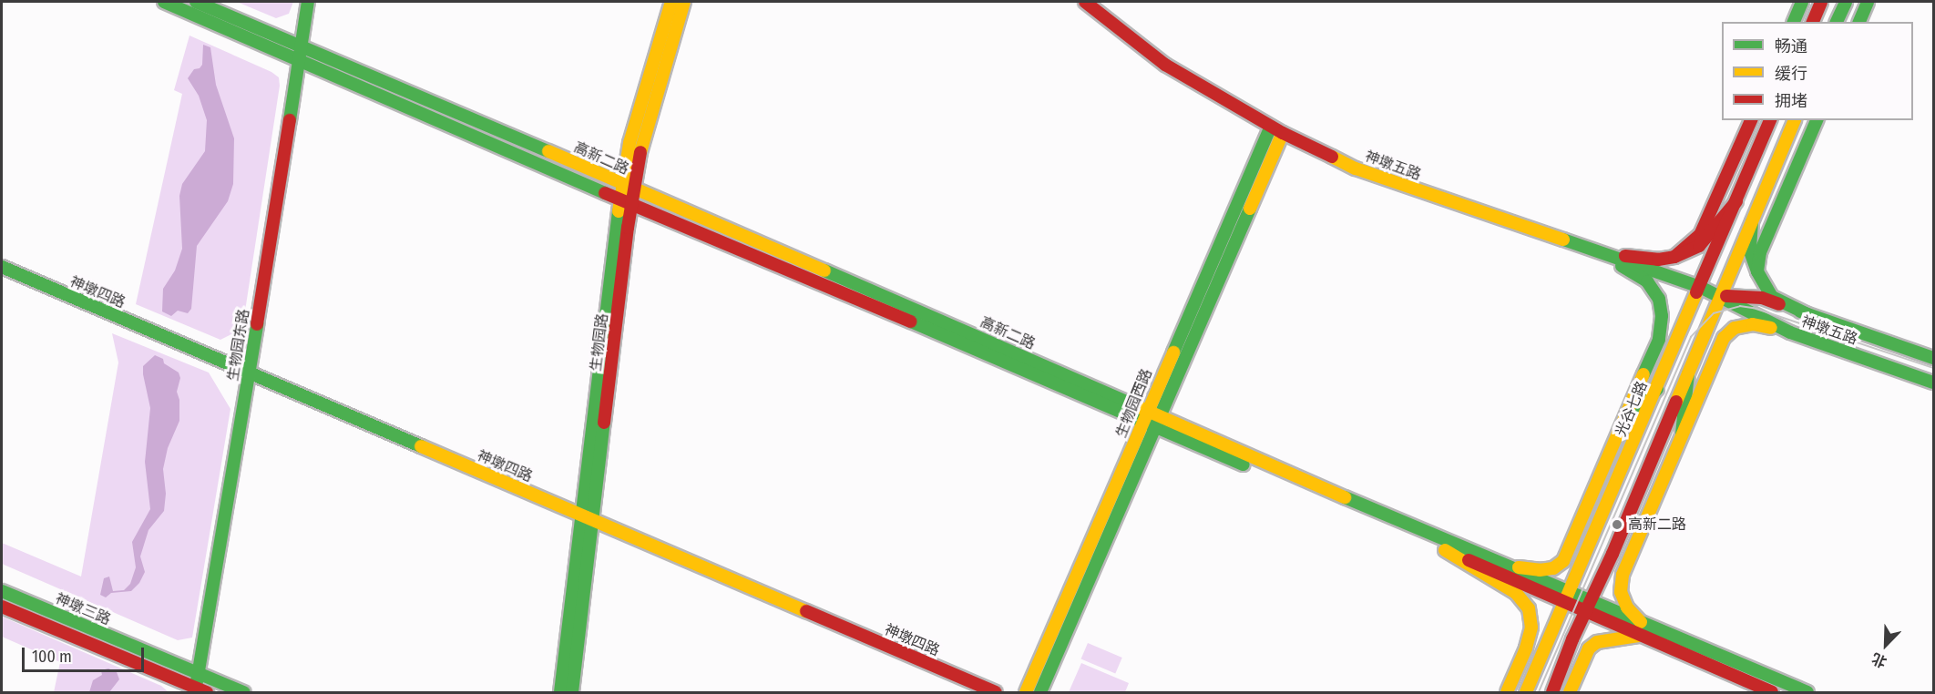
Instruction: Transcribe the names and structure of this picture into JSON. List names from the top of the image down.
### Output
{
  "streets": {
    "street": [
      "高新二路",
      "神墩五路",
      "神墩四路",
      "生物园路",
      "生物园东路",
      "生物园西路",
      "光谷七路",
      "神墩三路"
    ]
  },
  "crossings": [
    ["高新二路", "生物园路"],
    ["高新二路", "生物园东路"],
    ["高新二路", "生物园西路"],
    ["高新二路", "光谷七路"],
    ["神墩五路", "生物园西路"],
    ["神墩五路", "光谷七路"],
    ["神墩四路", "生物园路"],
    ["神墩四路", "生物园东路"],
    ["生物园东路", "神墩三路"]
  ],
  "places": ["高新二路"],
  "legend": ["畅通", "缓行", "拥堵"],
  "scale_bar": "100 m",
  "north": "bottom left"
}
